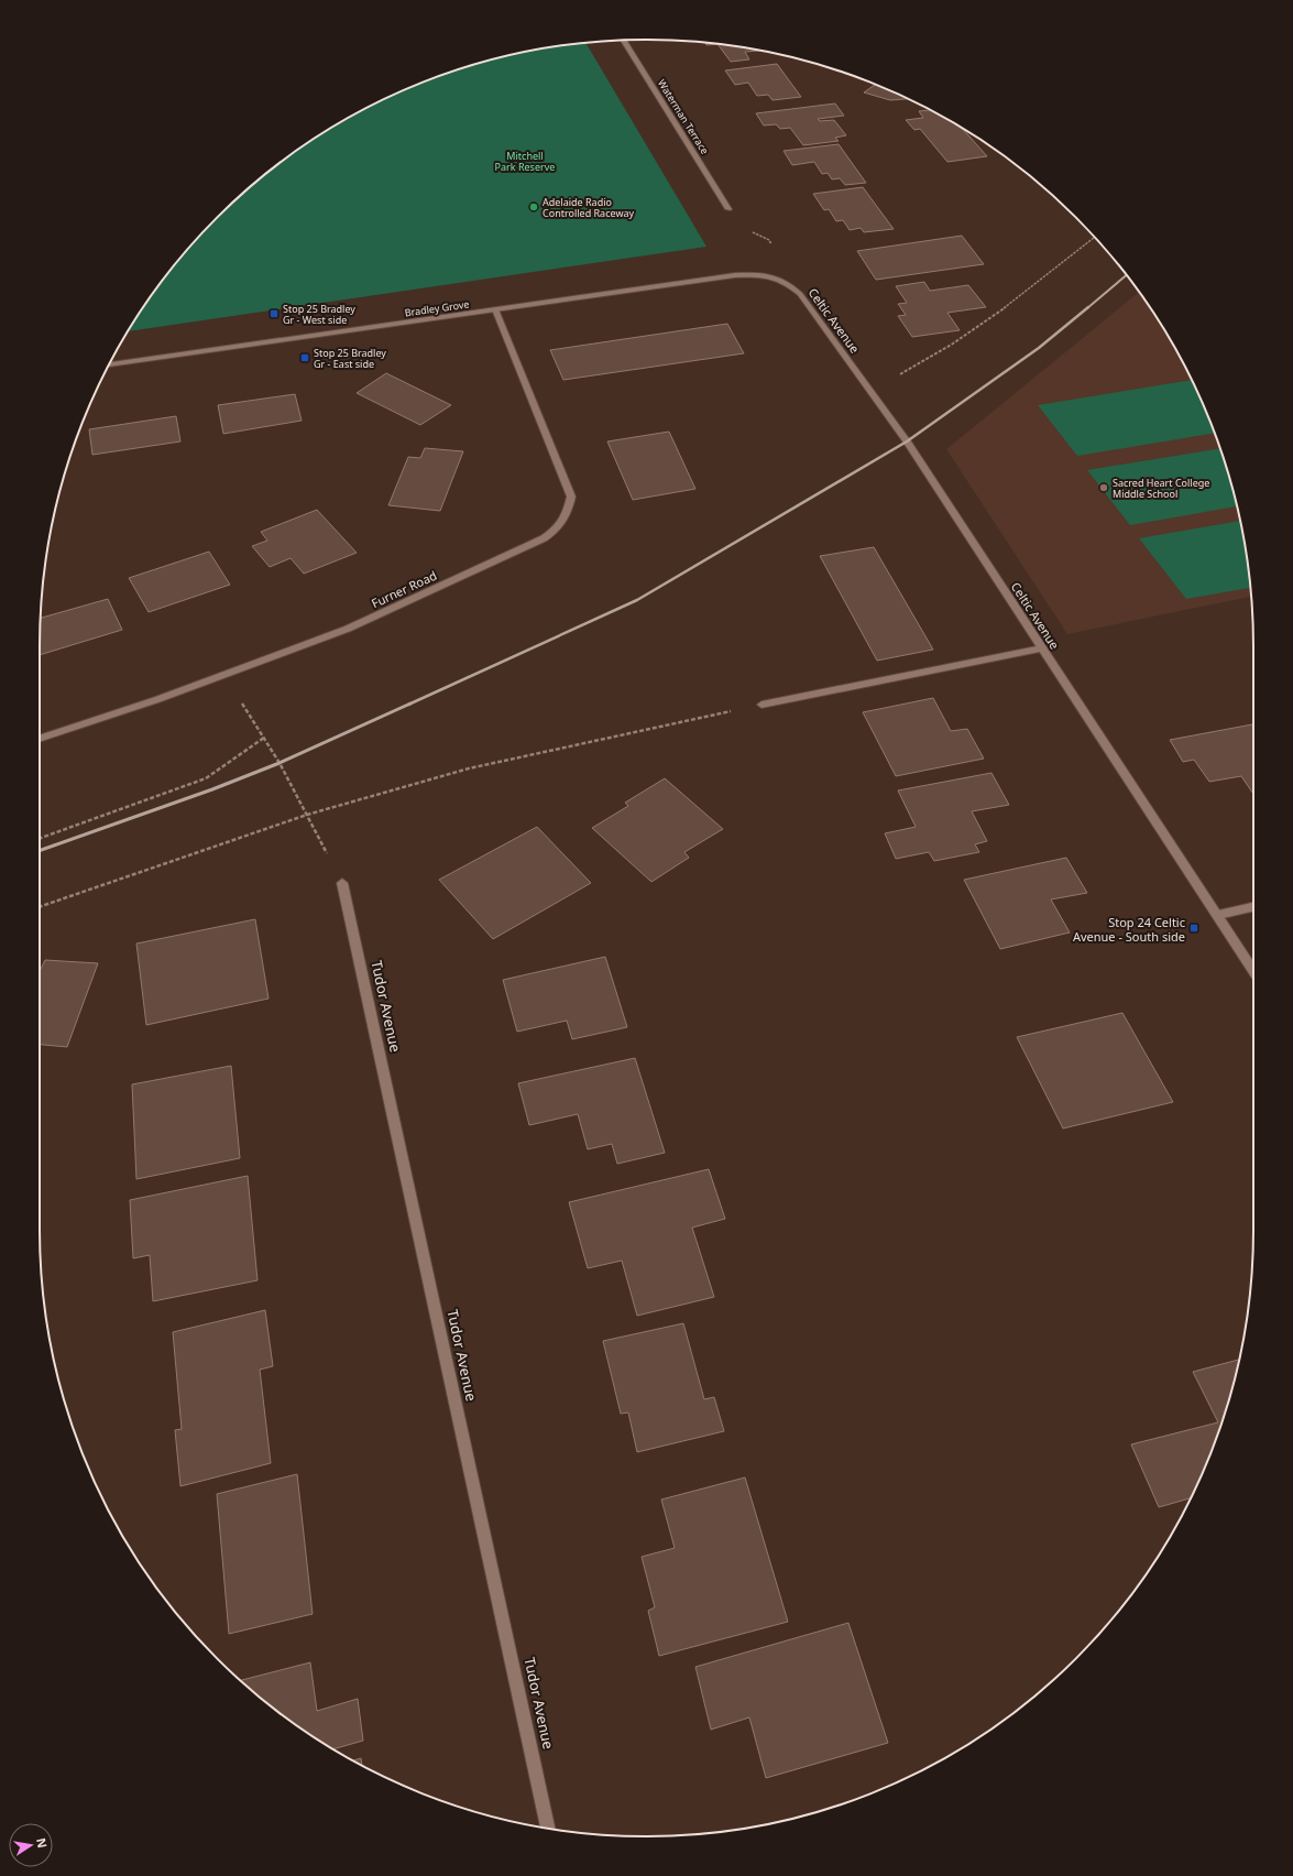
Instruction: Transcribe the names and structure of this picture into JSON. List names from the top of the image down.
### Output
{
  "streets": {
    "street": [
      "Waterman Terrace",
      "Bradley Grove",
      "Celtic Avenue",
      "Furner Road",
      "Tudor Avenue"
    ]
  },
  "crossings": [
    ["Bradley Grove", "Celtic Avenue"],
    ["Bradley Grove", "Furner Road"]
  ],
  "parks": ["Mitchell Park Reserve"],
  "places": {
    "other": ["Adelaide Radio Controlled Raceway", "Sacred Heart College Middle School"],
    "transit": ["Stop 25 Bradley Gr - West side", "Stop 25 Bradley Gr - East side", "Stop 24 Celtic Avenue - South side"]
  },
  "north": "right"
}
